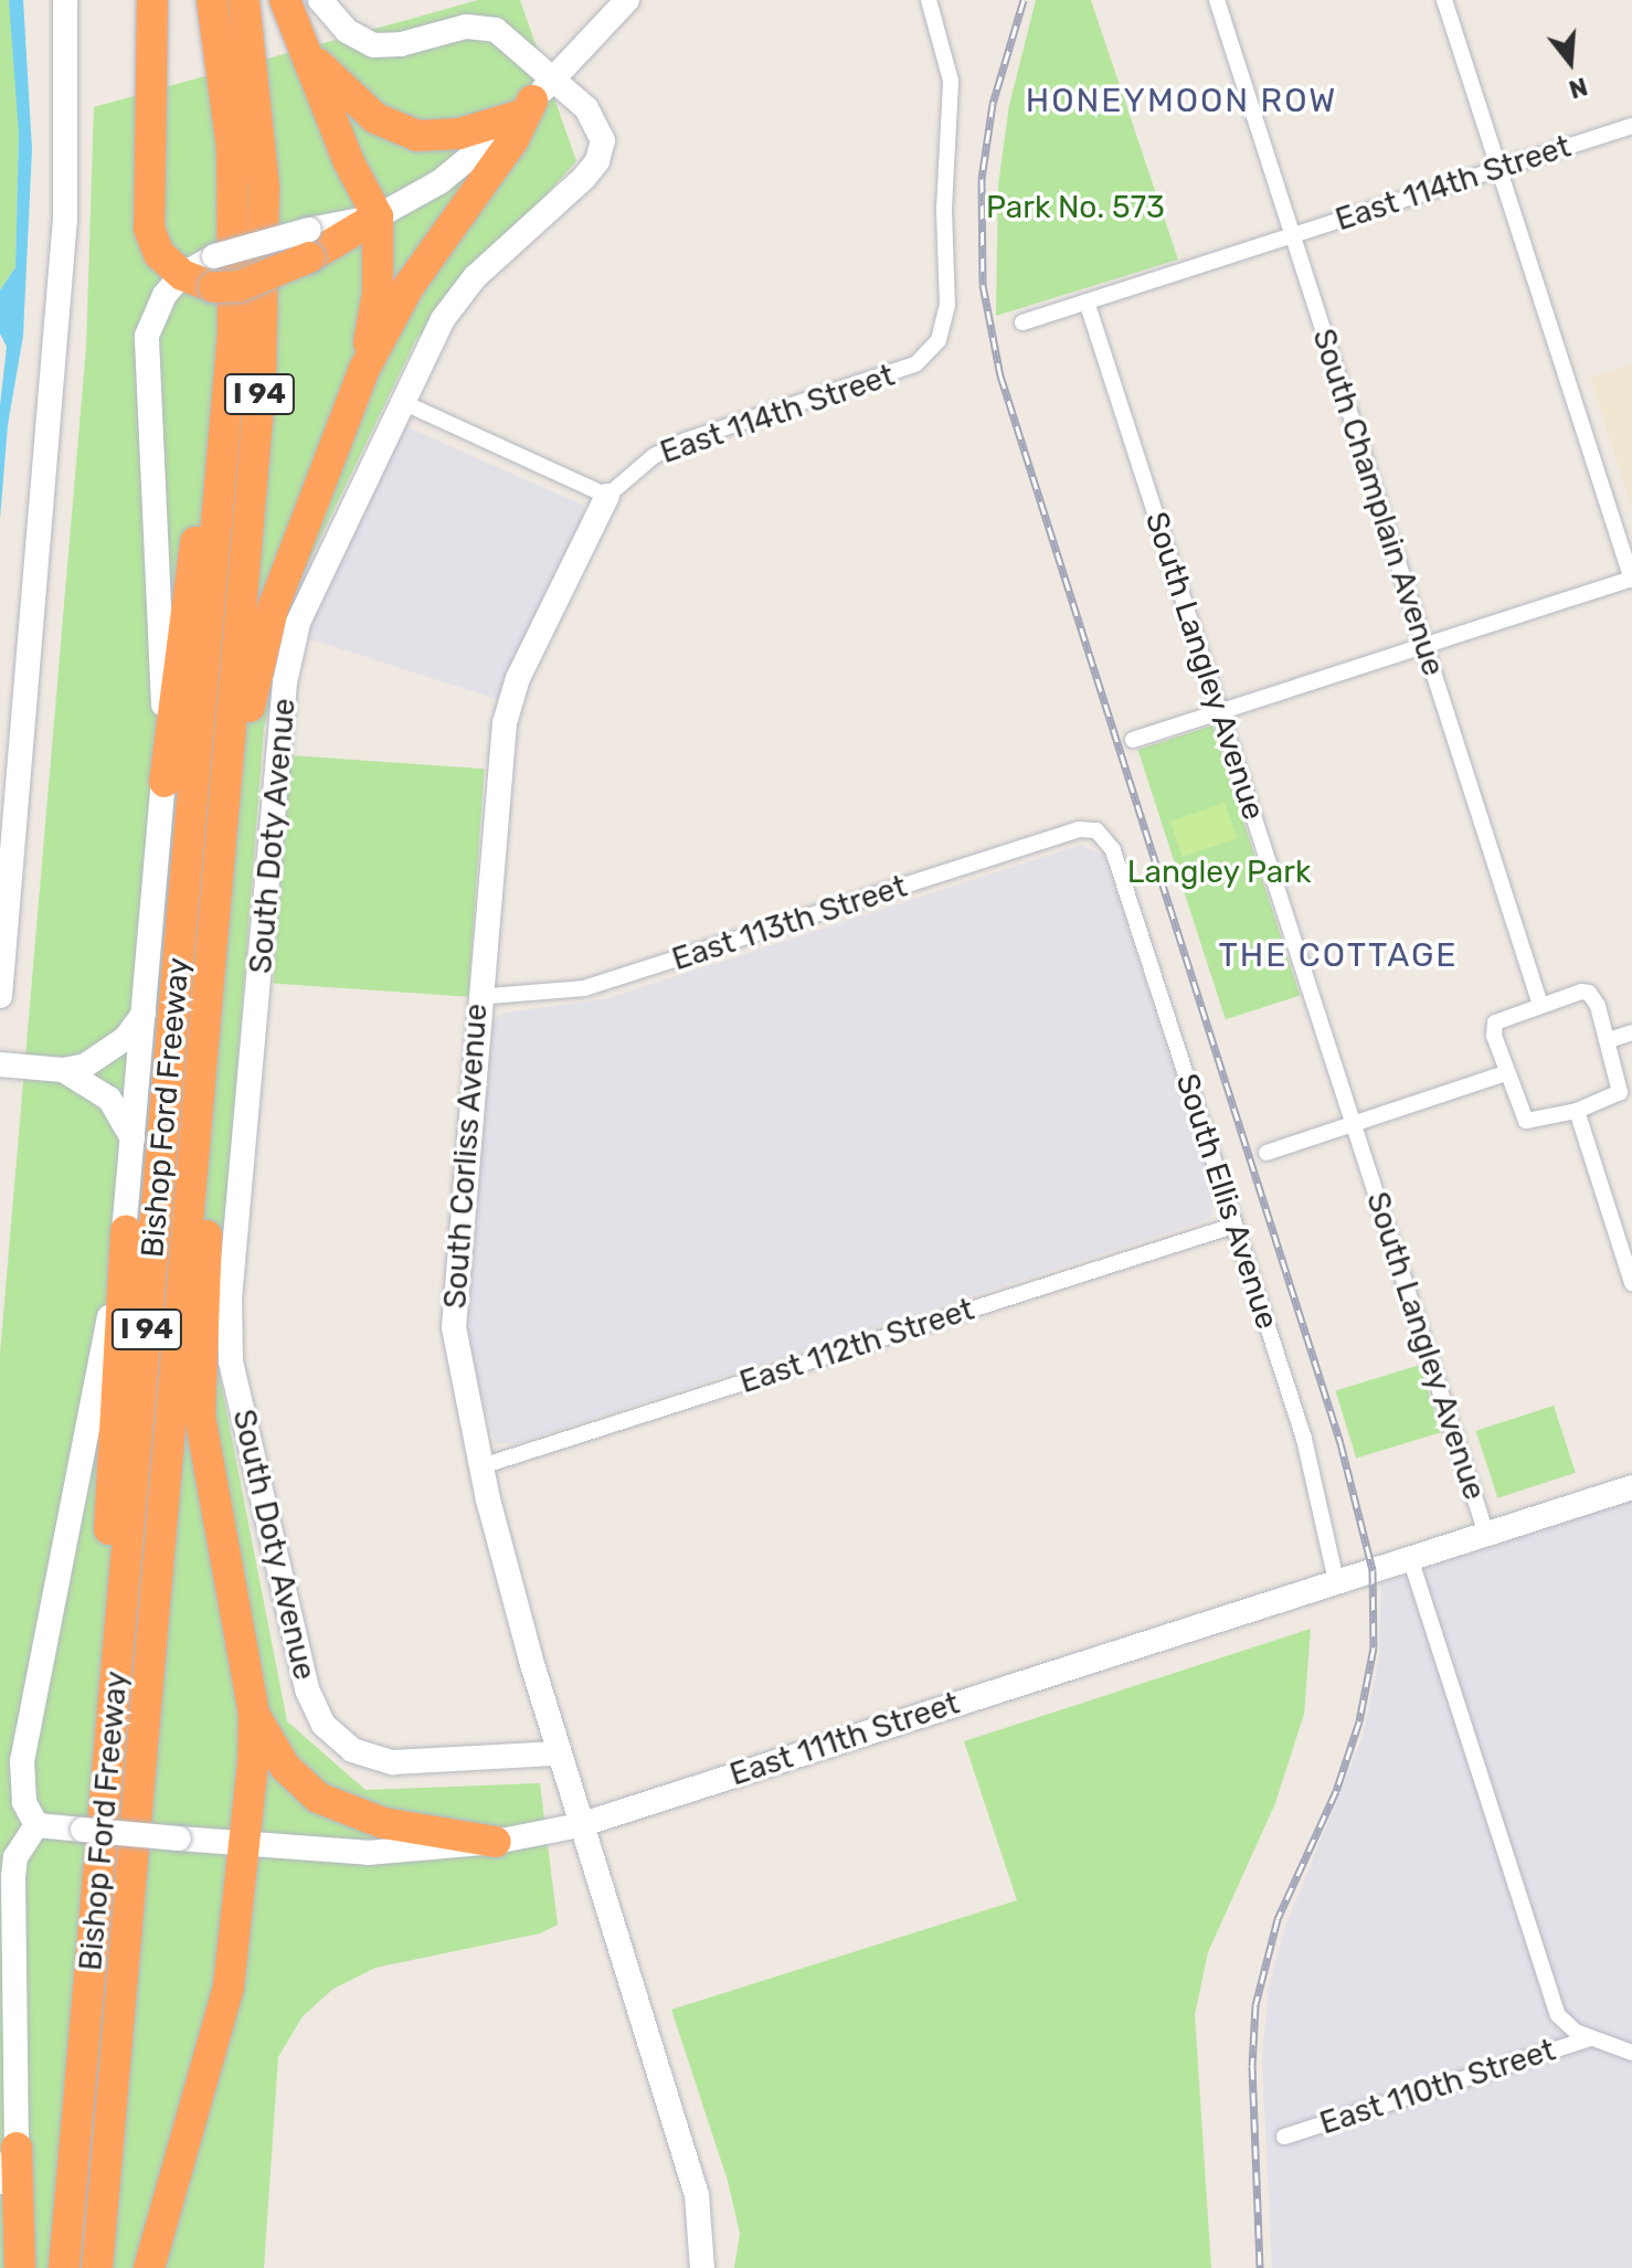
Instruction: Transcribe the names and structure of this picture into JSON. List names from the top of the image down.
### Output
{
  "streets": {
    "highway": ["I 94", "Bishop Ford Freeway"],
    "street": [
      "East 114th Street",
      "South Champlain Avenue",
      "South Langley Avenue",
      "South Doty Avenue",
      "East 113th Street",
      "South Corliss Avenue",
      "South Ellis Avenue",
      "East 112th Street",
      "East 111th Street",
      "East 110th Street"
    ]
  },
  "crossings": [
    ["East 114th Street", "South Champlain Avenue"],
    ["East 114th Street", "South Langley Avenue"],
    ["East 114th Street", "South Corliss Avenue"],
    ["South Langley Avenue", "East 111th Street"],
    ["South Doty Avenue", "South Corliss Avenue"],
    ["East 113th Street", "South Corliss Avenue"],
    ["East 113th Street", "South Ellis Avenue"],
    ["South Corliss Avenue", "East 112th Street"],
    ["South Corliss Avenue", "East 111th Street"],
    ["South Ellis Avenue", "East 112th Street"],
    ["South Ellis Avenue", "East 111th Street"]
  ],
  "districts": ["HONEYMOON ROW", "THE COTTAGE"],
  "parks": ["Park No. 573", "Langley Park"],
  "north": "bottom"
}
